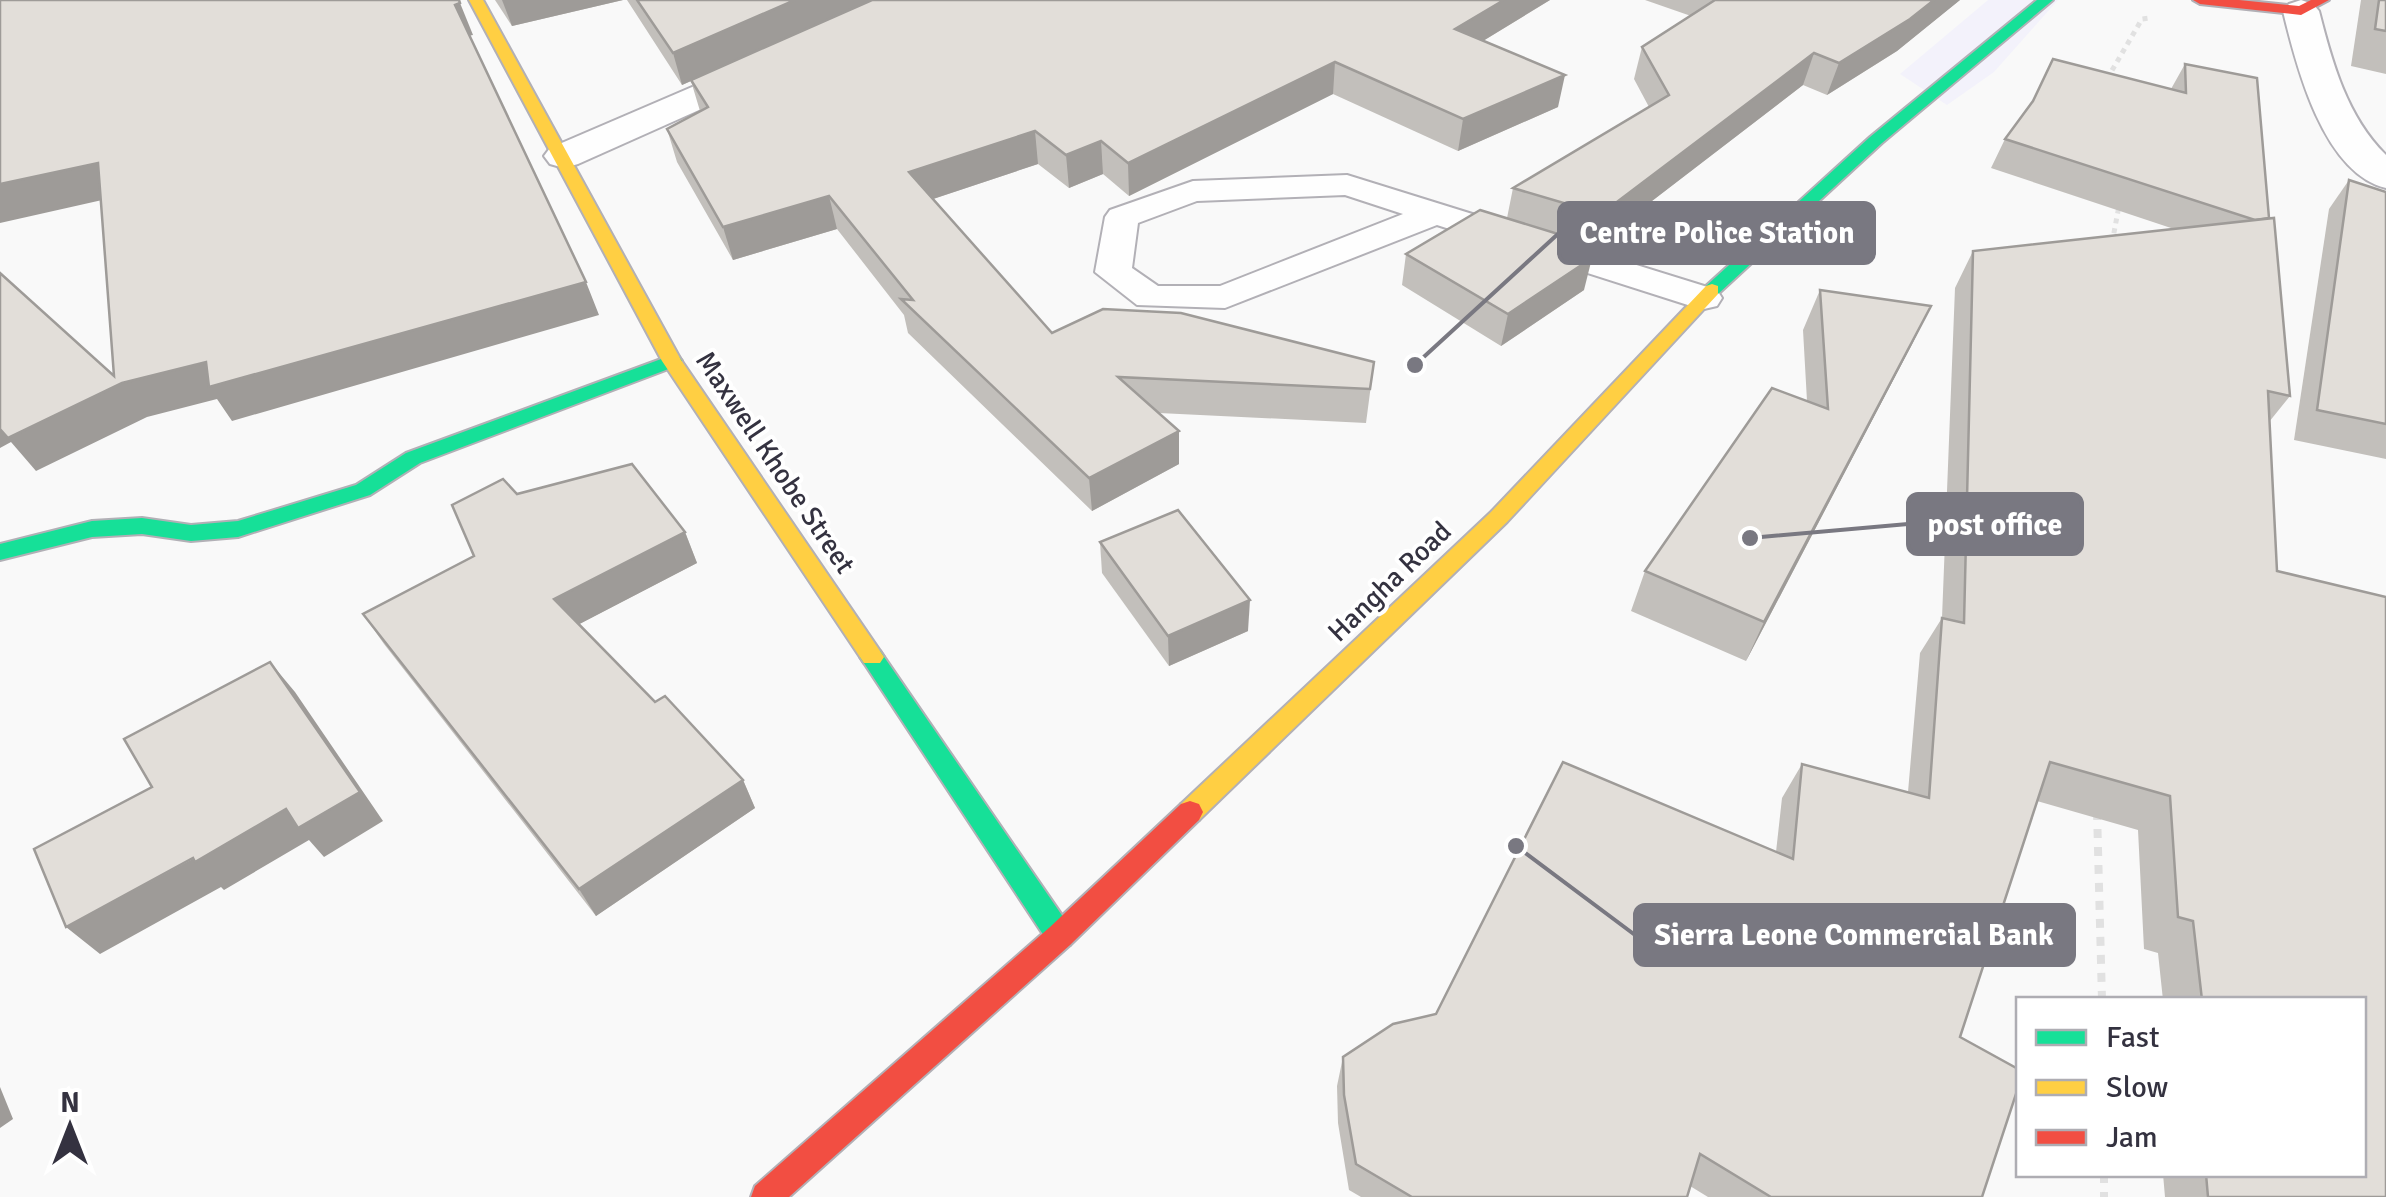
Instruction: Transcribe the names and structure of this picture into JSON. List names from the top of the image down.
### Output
{
  "streets": {
    "main road": ["Maxwell Khobe Street", "Hangha Road"]
  },
  "crossings": [
    ["Maxwell Khobe Street", "Hangha Road"]
  ],
  "places": ["Centre Police Station", "post office", "Sierra Leone Commercial Bank"],
  "legend": ["Fast", "Slow", "Jam"],
  "north": "top"
}
